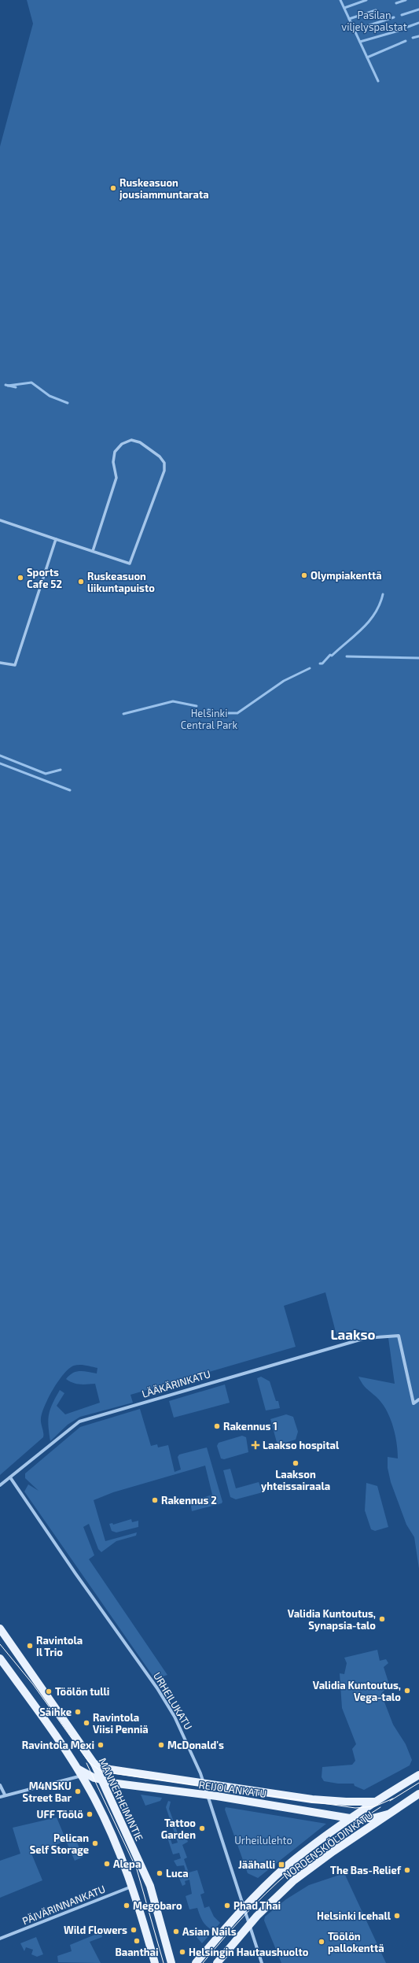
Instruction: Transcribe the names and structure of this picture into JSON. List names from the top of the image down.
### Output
{
  "streets": {
    "main road": ["REIJOLANKATU", "MANNERHEIMINTIE", "NORDENSKIÖLDINKATU"],
    "street": ["LÄÄKÄRINKATU", "URHEILUKATU", "PÄIVÄRINNANKATU"]
  },
  "crossings": [
    ["LÄÄKÄRINKATU", "URHEILUKATU"],
    ["URHEILUKATU", "REIJOLANKATU"],
    ["URHEILUKATU", "NORDENSKIÖLDINKATU"],
    ["REIJOLANKATU", "MANNERHEIMINTIE"],
    ["REIJOLANKATU", "NORDENSKIÖLDINKATU"]
  ],
  "districts": ["Laakso"],
  "parks": ["Pasilan viljelyspalstat", "Helsinki Central Park", "Urheilulehto"],
  "places": {
    "other": [
      "Ruskeasuon jousiammuntarata",
      "Olympiakenttä",
      "Sports Cafe 52",
      "Ruskeasuon liikuntapuisto",
      "Rakennus 1",
      "Laakson yhteissairaala",
      "Rakennus 2",
      "Validia Kuntoutus, Synapsia-talo",
      "Ravintola Il Trio",
      "Validia Kuntoutus, Vega-talo",
      "Töölön tulli",
      "Säihke",
      "Ravintola Viisi Penniä",
      "Ravintola Mexi",
      "McDonald's",
      "M4NSKU Street Bar",
      "UFF Töölö",
      "Tattoo Garden",
      "Pelican Self Storage",
      "Alepa",
      "The Bas-Relief",
      "Luca",
      "Megobaro",
      "Phad Thai",
      "Helsinki Icehall",
      "Wild Flowers",
      "Asian Nails",
      "Baanthai",
      "Töölön pallokenttä",
      "Helsingin Hautaushuolto"
    ],
    "health": ["Laakso hospital"],
    "transit": ["Jäähalli"]
  }
}
